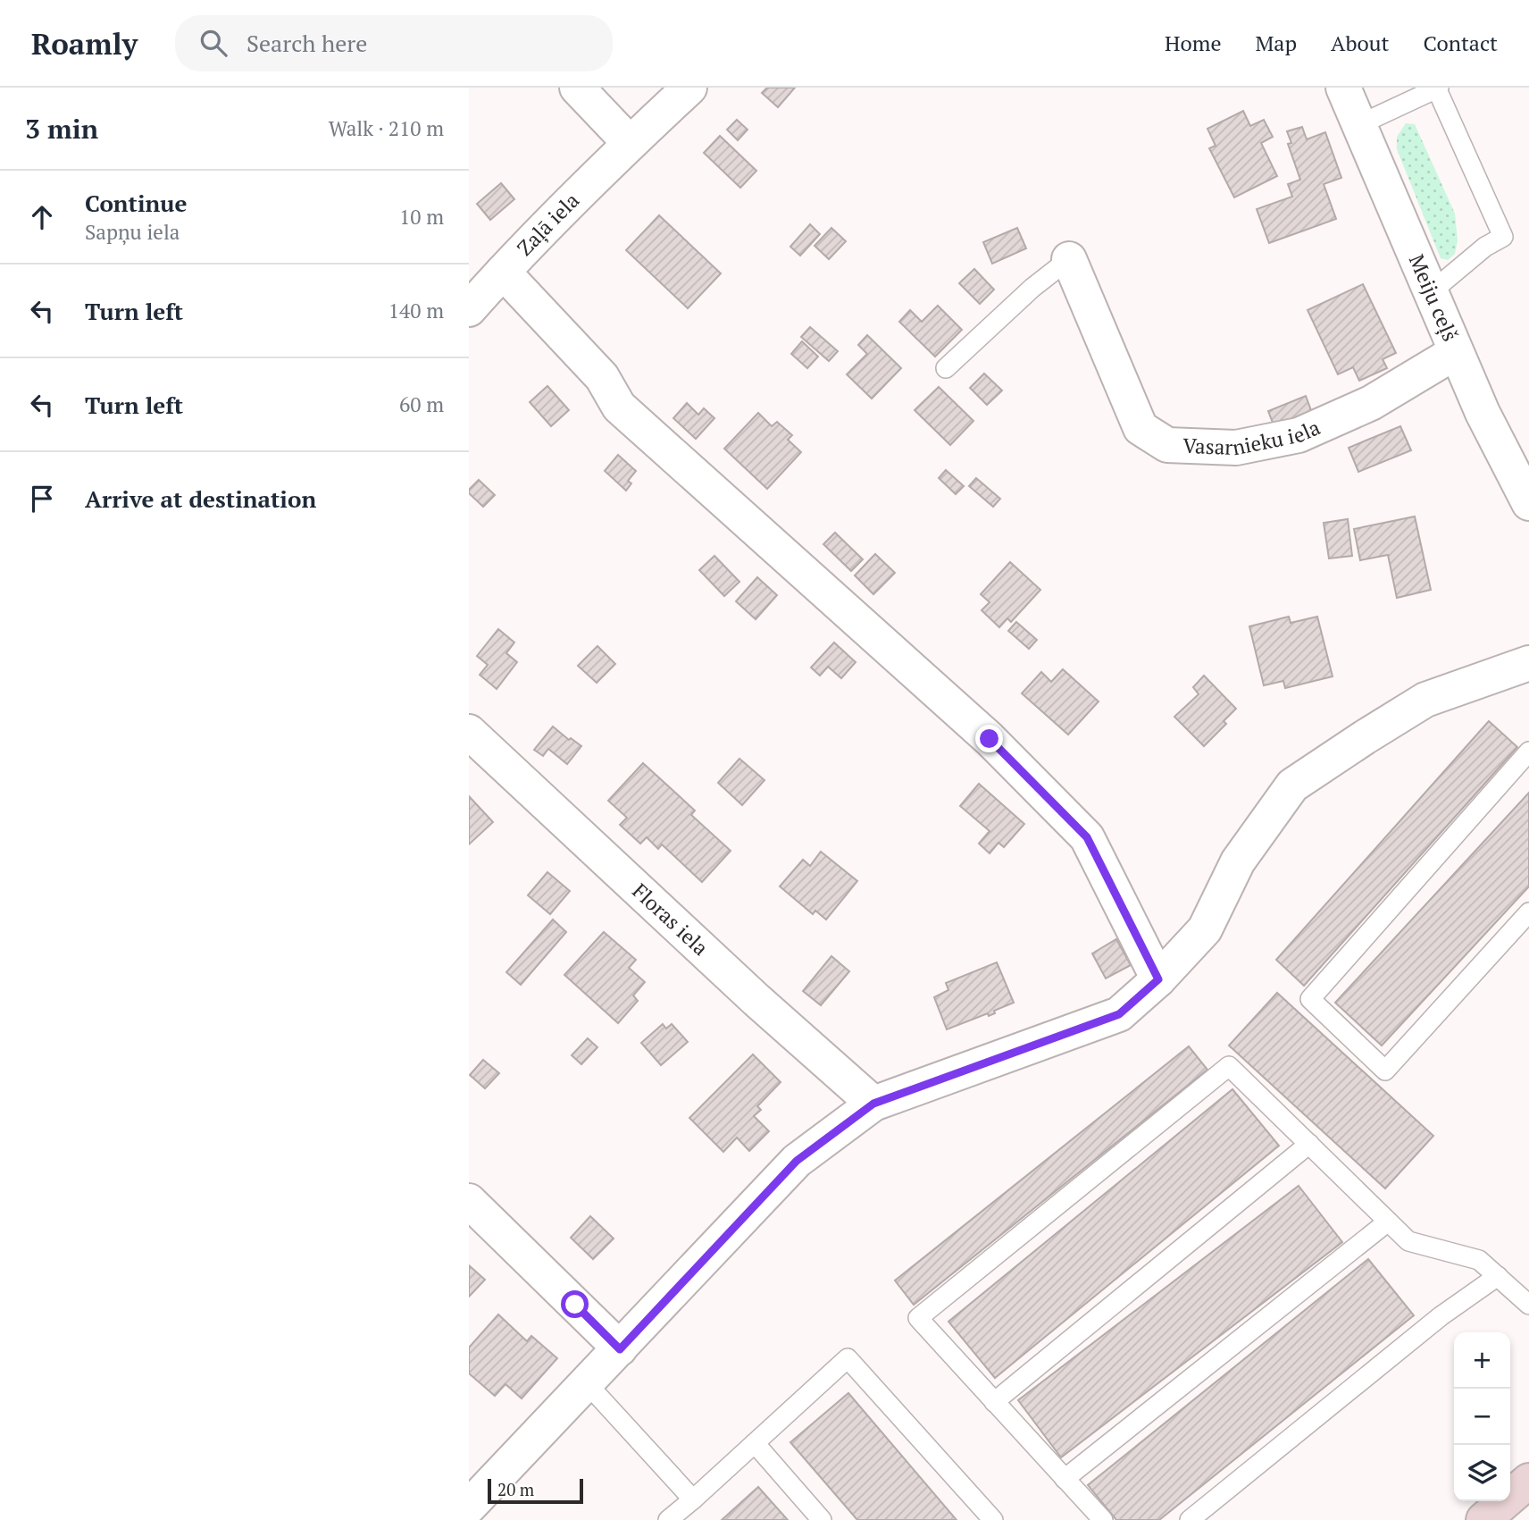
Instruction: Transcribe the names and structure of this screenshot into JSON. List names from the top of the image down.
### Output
{
  "streets": {
    "street": [
      "Zaļā iela",
      "Meiju ceļš",
      "Vasarnieku iela",
      "Floras iela"
    ]
  },
  "crossings": [
    ["Meiju ceļš", "Vasarnieku iela"]
  ],
  "scale_bar": "20 m",
  "page": {
    "header": "Roamly",
    "search": "Search here",
    "nav": [
      "Home",
      "Map",
      "About",
      "Contact"
    ],
    "heading": ["3 min", "Walk · 210 m"],
    "list": [
      ["Continue", "Sapņu iela", "10 m"],
      ["Turn left", "140 m"],
      ["Turn left", "60 m"],
      "Arrive at destination"
    ],
    "map_buttons": ["+", "−"],
    "scale": "20 m"
  }
}
